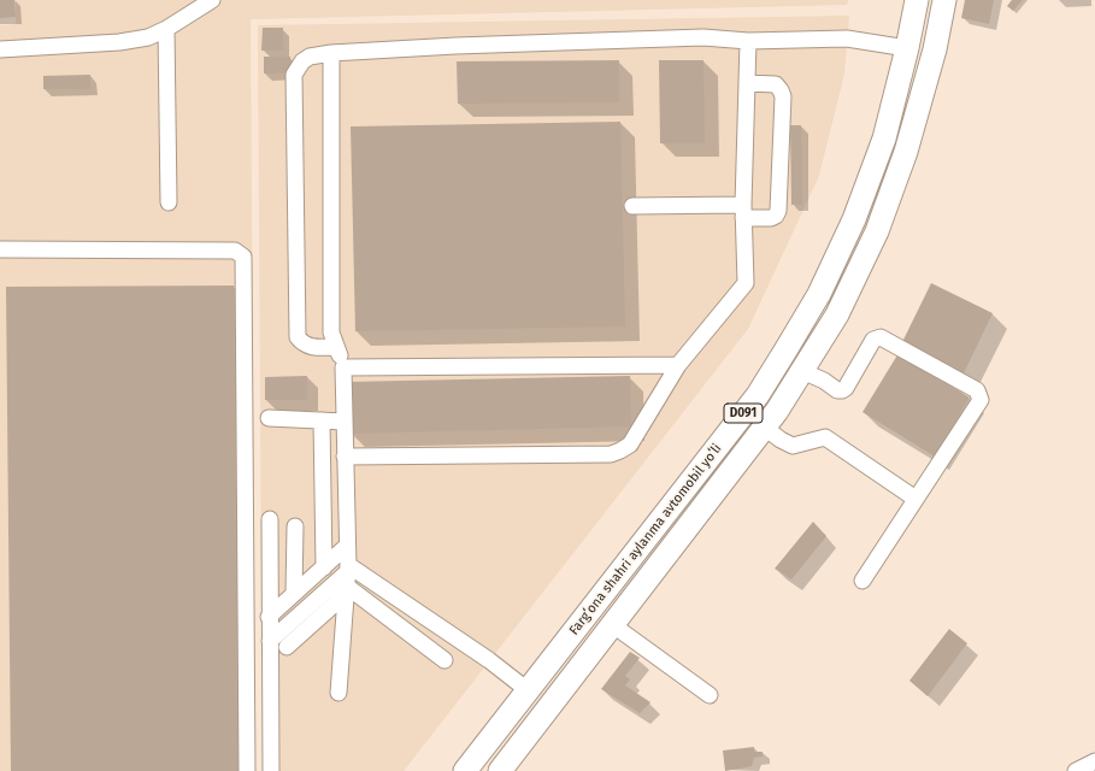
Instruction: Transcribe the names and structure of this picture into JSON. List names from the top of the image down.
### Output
{
  "streets": {
    "highway": ["D091", "Fargʻona shahri aylanma avtomobil yoʻli"]
  }
}
